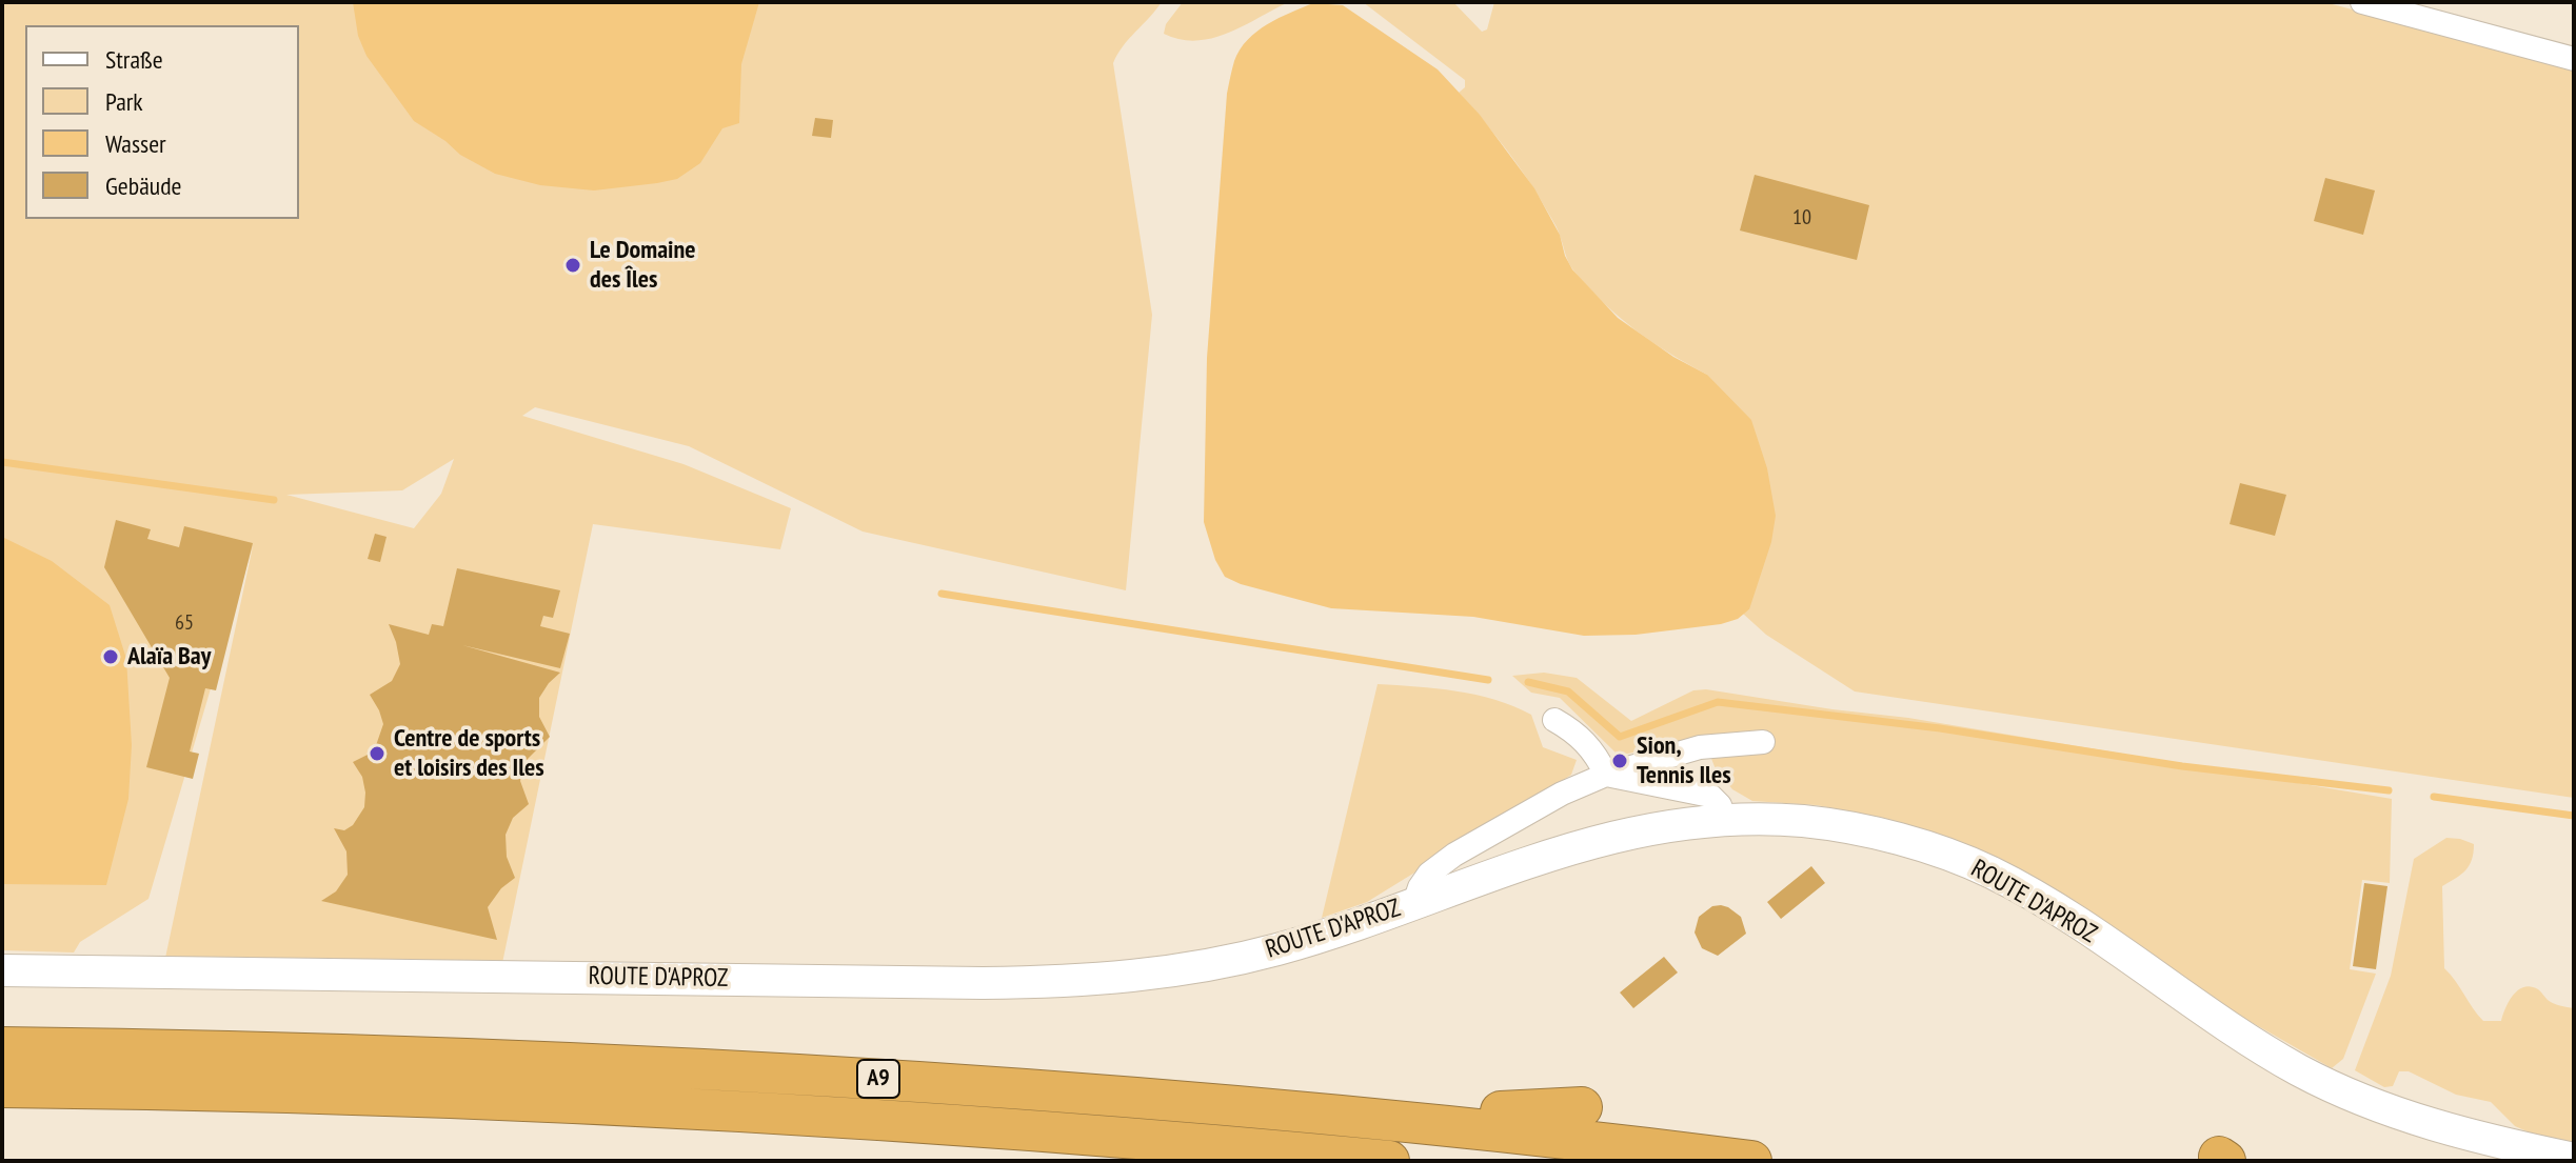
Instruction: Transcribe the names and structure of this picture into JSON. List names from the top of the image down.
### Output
{
  "streets": {
    "highway": ["A9"],
    "street": ["ROUTE D'APROZ"]
  },
  "places": [
    "Le Domaine des Îles",
    "Alaïa Bay",
    "Centre de sports et loisirs des Iles",
    "Sion, Tennis Iles"
  ],
  "house_numbers": ["10", "65"],
  "legend": [
    "Straße",
    "Park",
    "Wasser",
    "Gebäude"
  ]
}
